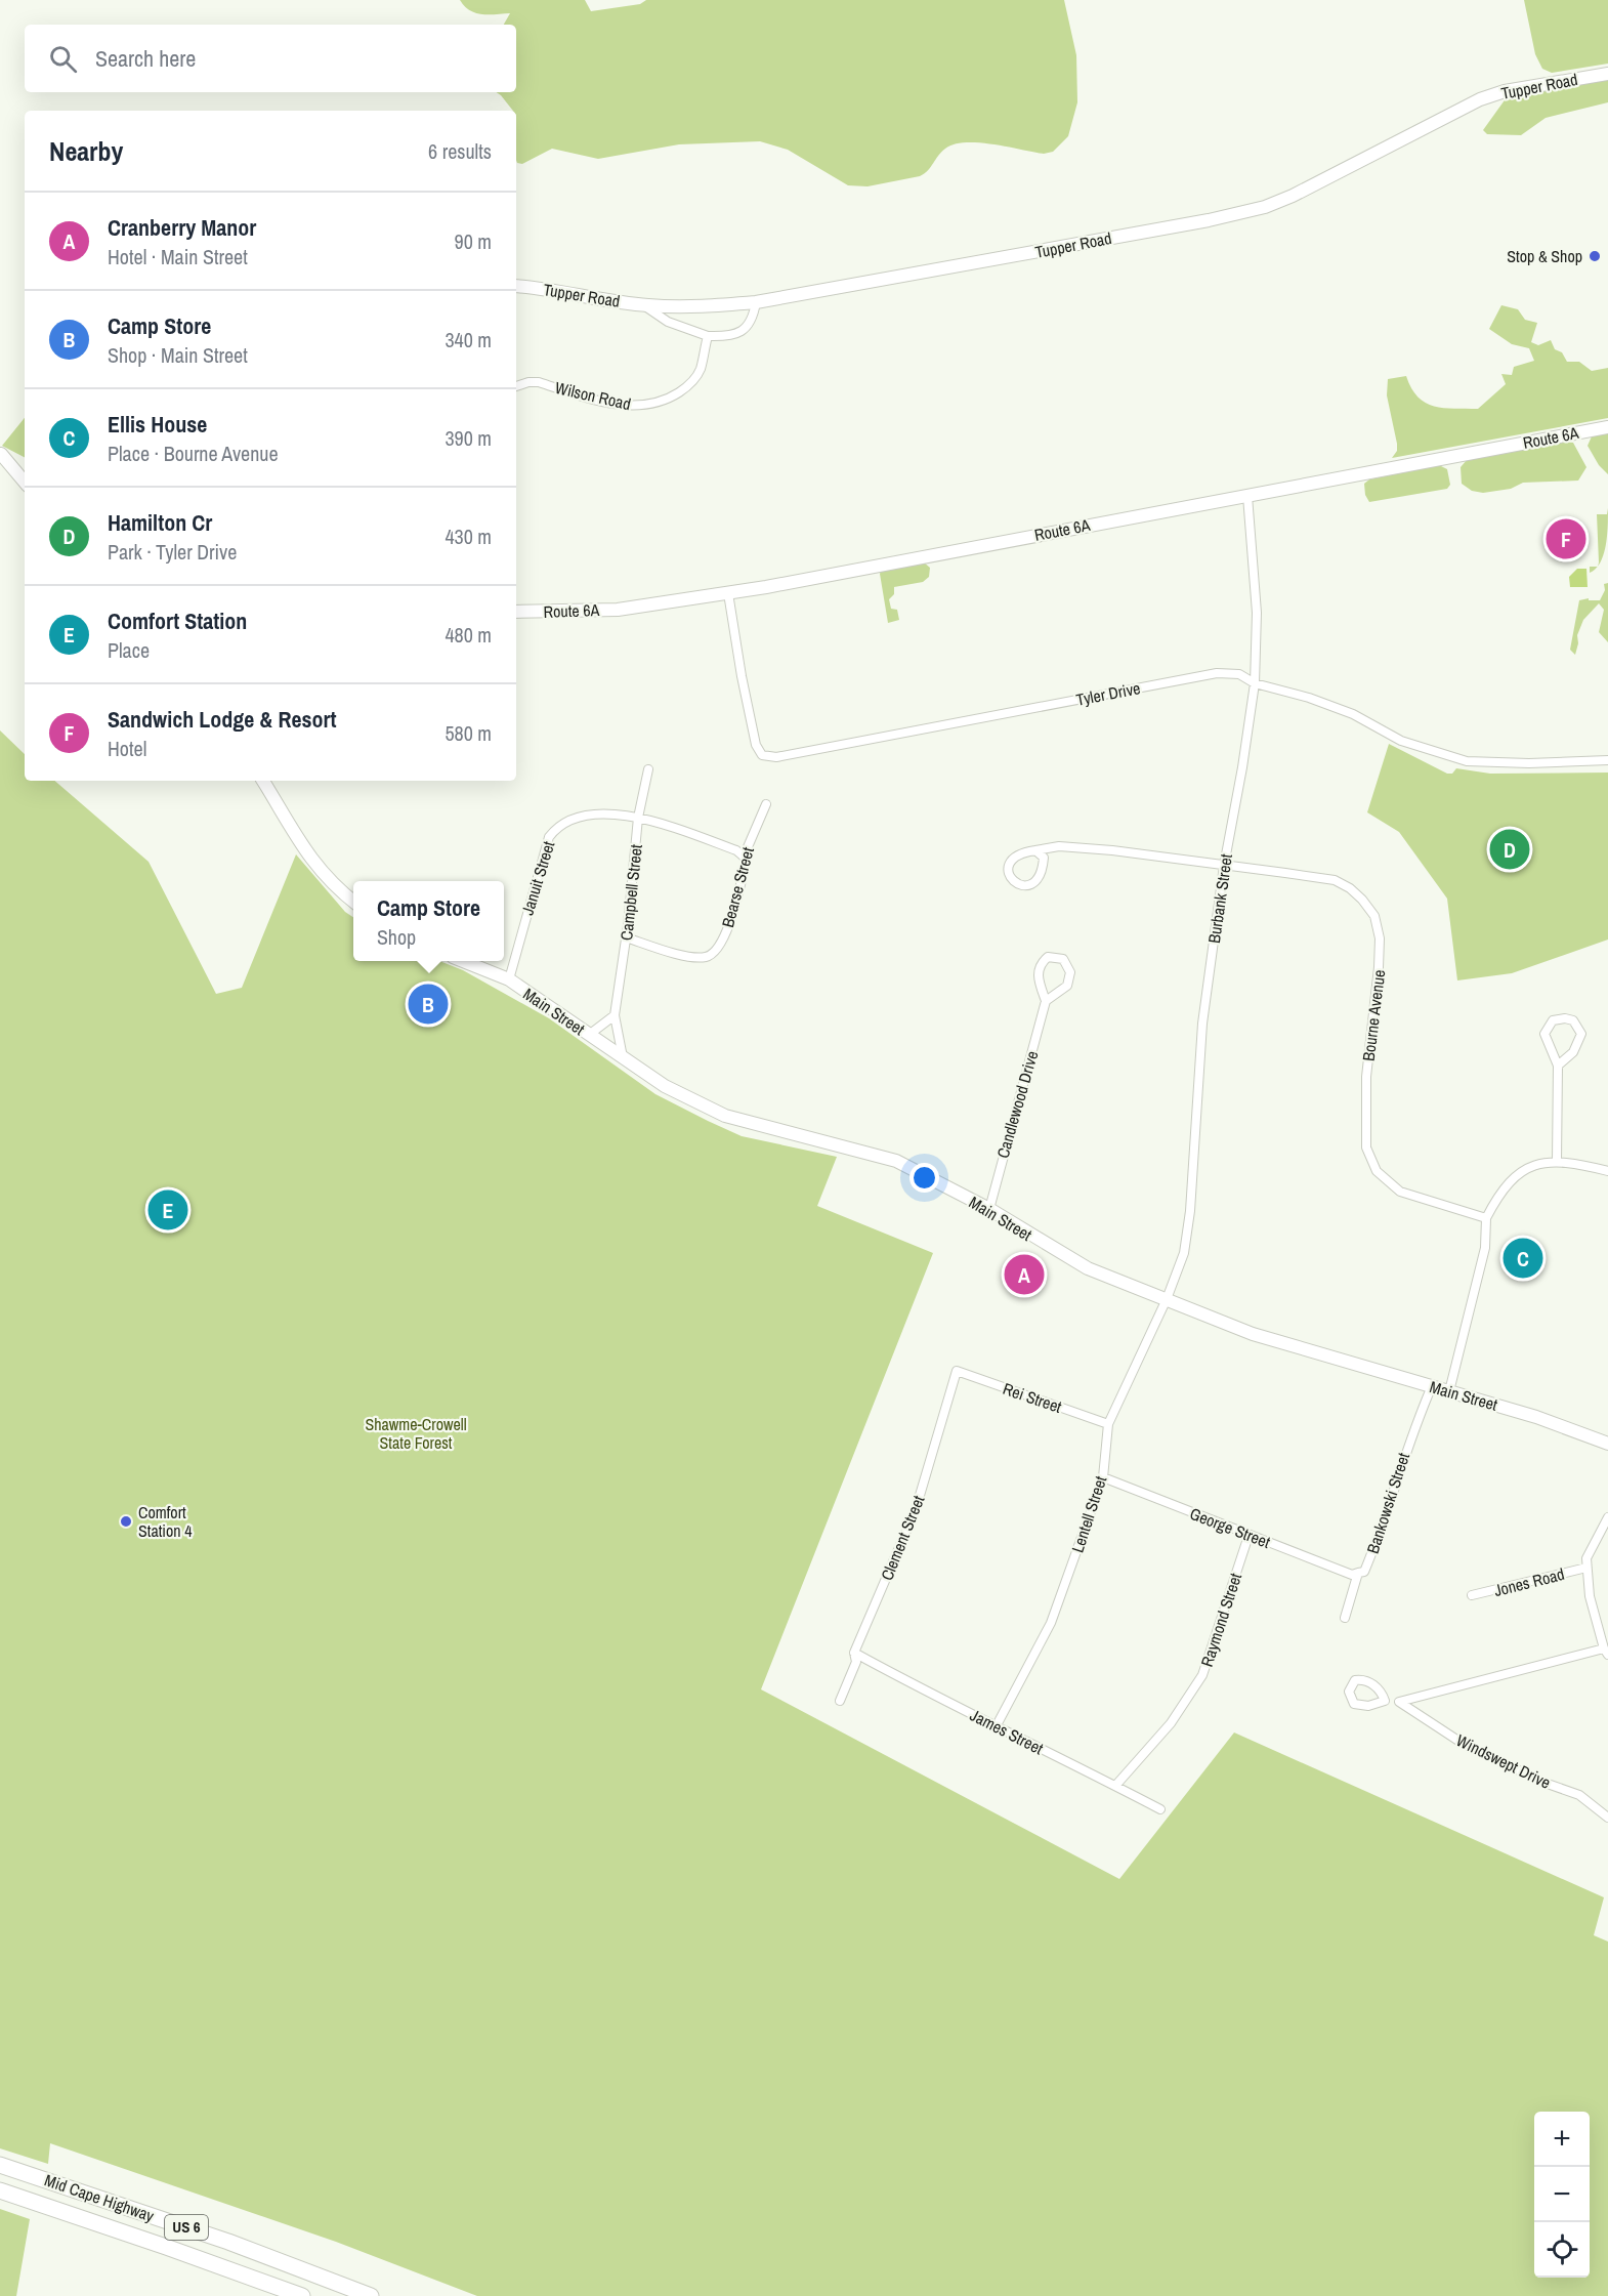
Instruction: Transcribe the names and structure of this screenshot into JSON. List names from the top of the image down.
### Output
{
  "streets": {
    "highway": ["Mid Cape Highway", "US 6"],
    "main road": ["Tupper Road", "Route 6A", "Main Street"],
    "street": [
      "Wilson Road",
      "Tyler Drive",
      "Januit Street",
      "Bearse Street",
      "Campbell Street",
      "Burbank Street",
      "Bourne Avenue",
      "Candlewood Drive",
      "Rei Street",
      "Bankowski Street",
      "Lentell Street",
      "George Street",
      "Clement Street",
      "Jones Road",
      "Raymond Street",
      "James Street",
      "Windswept Drive"
    ]
  },
  "crossings": [
    ["Route 6A", "Tyler Drive"],
    ["Route 6A", "Burbank Street"],
    ["Tyler Drive", "Burbank Street"],
    ["Januit Street", "Bearse Street"],
    ["Januit Street", "Campbell Street"],
    ["Januit Street", "Main Street"],
    ["Bearse Street", "Campbell Street"],
    ["Campbell Street", "Main Street"],
    ["Burbank Street", "Main Street"],
    ["Burbank Street", "Bourne Avenue"],
    ["Burbank Street", "Lentell Street"],
    ["Main Street", "Candlewood Drive"],
    ["Main Street", "Bankowski Street"],
    ["Main Street", "Lentell Street"],
    ["Rei Street", "Lentell Street"],
    ["Rei Street", "Clement Street"],
    ["Bankowski Street", "George Street"],
    ["Lentell Street", "George Street"],
    ["Lentell Street", "James Street"],
    ["George Street", "Raymond Street"],
    ["Clement Street", "James Street"],
    ["Jones Road", "Windswept Drive"],
    ["Raymond Street", "James Street"]
  ],
  "parks": ["Shawme-Crowell State Forest"],
  "places": ["Stop & Shop", "Comfort Station 4"],
  "page": {
    "search": "Search here",
    "heading": ["Nearby", "6 results"],
    "list": [
      {
        "mark": "A",
        "name": "Cranberry Manor",
        "note": "Hotel · Main Street",
        "value": "90 m"
      },
      {
        "mark": "B",
        "name": "Camp Store",
        "note": "Shop · Main Street",
        "value": "340 m"
      },
      {
        "mark": "C",
        "name": "Ellis House",
        "note": "Place · Bourne Avenue",
        "value": "390 m"
      },
      {
        "mark": "D",
        "name": "Hamilton Cr",
        "note": "Park · Tyler Drive",
        "value": "430 m"
      },
      {
        "mark": "E",
        "name": "Comfort Station",
        "note": "Place",
        "value": "480 m"
      },
      {
        "mark": "F",
        "name": "Sandwich Lodge & Resort",
        "note": "Hotel",
        "value": "580 m"
      }
    ],
    "pins": [
      "F",
      "D",
      "B",
      "E",
      "C",
      "A"
    ],
    "popup": ["Camp Store", "Shop"],
    "map_buttons": ["+", "−"]
  }
}
